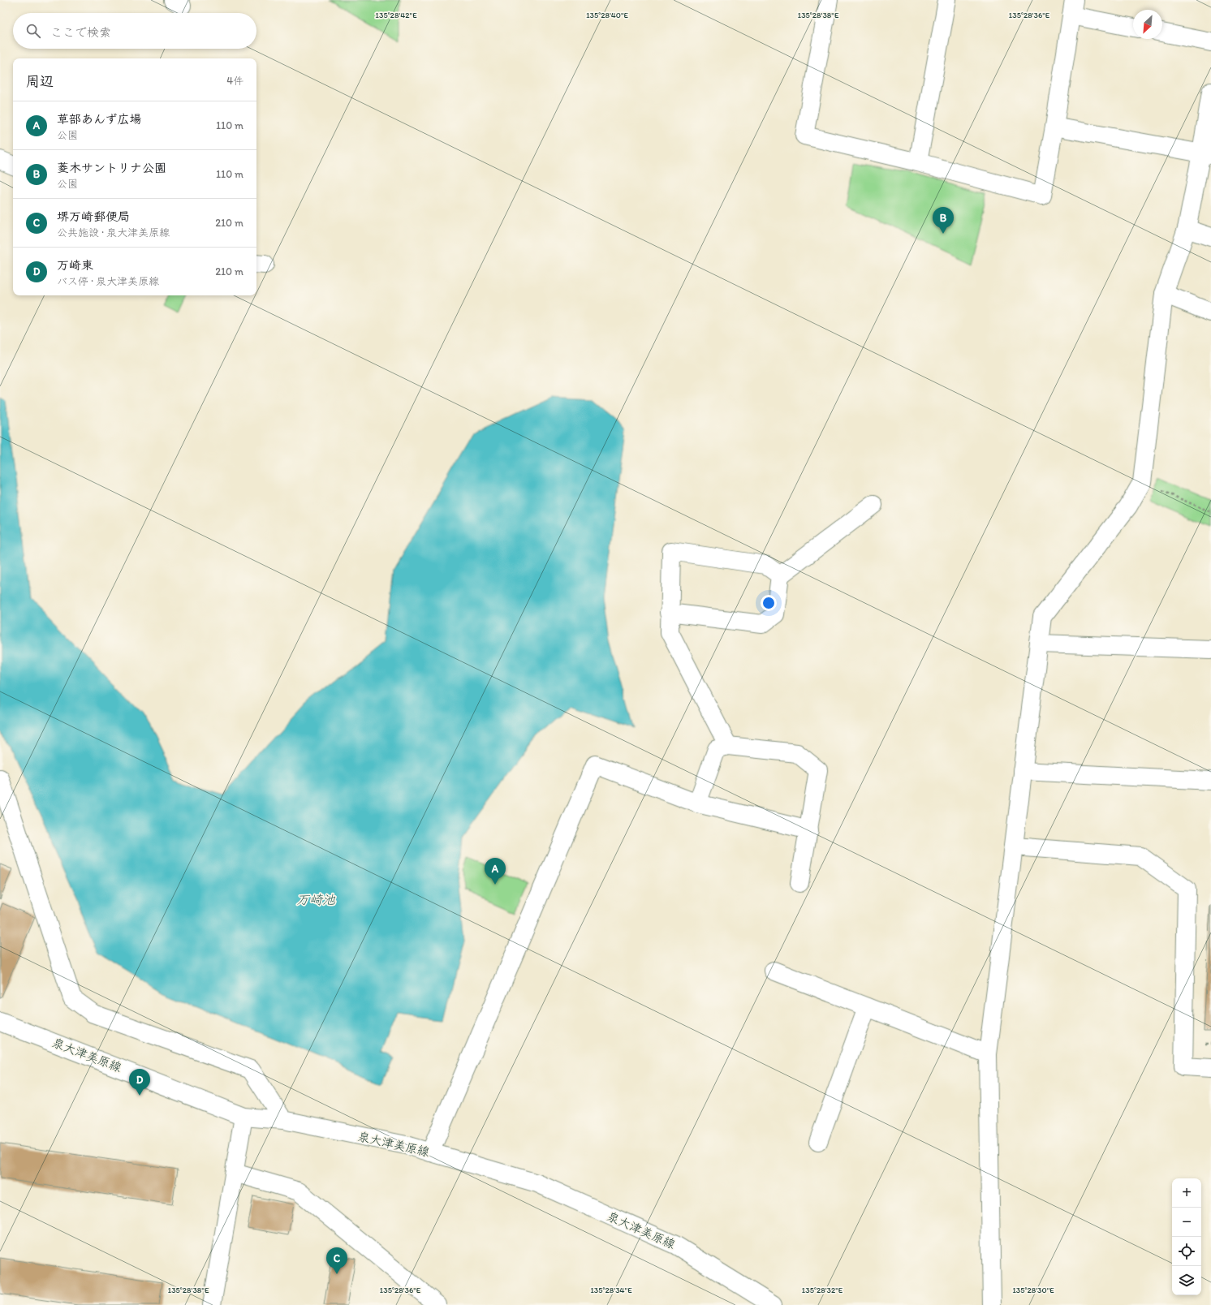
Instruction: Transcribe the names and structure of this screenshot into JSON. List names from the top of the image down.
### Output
{
  "streets": {
    "street": ["泉大津美原線"]
  },
  "water": ["万崎池"],
  "north": "bottom left",
  "page": {
    "search": "ここで検索",
    "heading": ["周辺", "4件"],
    "list": [
      {
        "mark": "A",
        "name": "草部あんず広場",
        "note": "公園",
        "value": "110 m"
      },
      {
        "mark": "B",
        "name": "菱木サントリナ公園",
        "note": "公園",
        "value": "110 m"
      },
      {
        "mark": "C",
        "name": "堺万崎郵便局",
        "note": "公共施設 · 泉大津美原線",
        "value": "210 m"
      },
      {
        "mark": "D",
        "name": "万崎東",
        "note": "バス停 · 泉大津美原線",
        "value": "210 m"
      }
    ],
    "pins": [
      "B",
      "A",
      "D",
      "C"
    ],
    "map_buttons": ["+", "−"]
  },
  "coordinates": [
    "135°28'42\"E",
    "135°28'40\"E",
    "135°28'38\"E",
    "135°28'36\"E",
    "135°28'34\"E",
    "135°28'32\"E",
    "135°28'30\"E"
  ]
}
